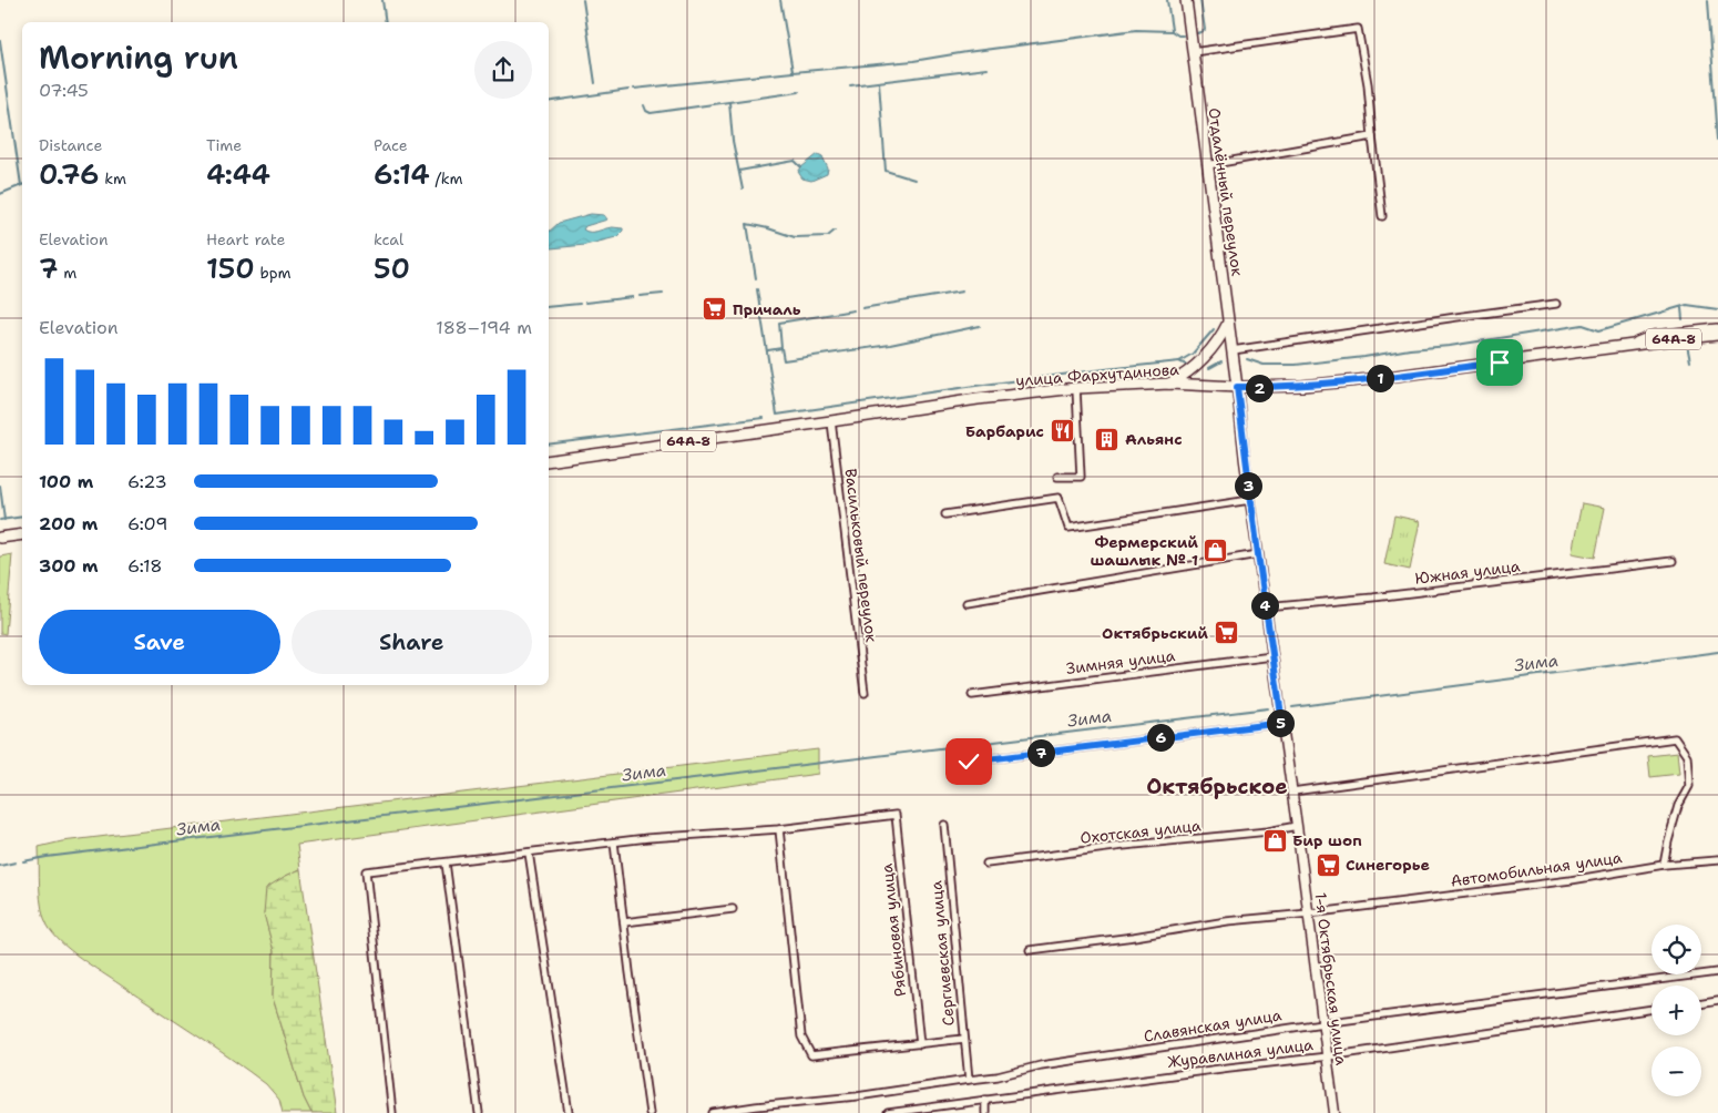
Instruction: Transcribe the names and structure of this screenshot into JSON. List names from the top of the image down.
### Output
{
  "streets": {
    "main road": ["Отдалённый переулок", "64А-8", "улица Фархутдинова"],
    "street": [
      "Васильковый переулок",
      "Южная улица",
      "Зимняя улица",
      "Охотская улица",
      "Автомобильная улица",
      "Рябиновая улица",
      "Сергиевская улица",
      "1-я Октябрьская улица",
      "Славянская улица",
      "Журавлиная улица"
    ]
  },
  "crossings": [
    ["Отдалённый переулок", "улица Фархутдинова"],
    ["Отдалённый переулок", "1-я Октябрьская улица"],
    ["улица Фархутдинова", "Васильковый переулок"],
    ["улица Фархутдинова", "1-я Октябрьская улица"],
    ["Южная улица", "1-я Октябрьская улица"],
    ["Зимняя улица", "1-я Октябрьская улица"],
    ["Охотская улица", "1-я Октябрьская улица"],
    ["Автомобильная улица", "1-я Октябрьская улица"],
    ["Сергиевская улица", "Славянская улица"],
    ["1-я Октябрьская улица", "Славянская улица"],
    ["1-я Октябрьская улица", "Журавлиная улица"]
  ],
  "districts": ["Октябрьское"],
  "water": ["Зима"],
  "places": {
    "supermarket": ["Причаль", "Октябрьский", "Синегорье"],
    "restaurant": ["Барбарис"],
    "building": ["Альянс"],
    "shop": ["Фермерский шашлык № 1", "Бир шоп"]
  },
  "page": {
    "heading": ["Morning run", "07:45"],
    "stats": [
      ["Distance", "0.76 km"],
      ["Time", "4:44"],
      ["Pace", "6:14 /km"],
      ["Elevation", "7 m"],
      ["Heart rate", "150 bpm"],
      ["kcal", "50"]
    ],
    "chart": ["Elevation", "188–194 m"],
    "pins": [
      "1",
      "2",
      "3",
      "4",
      "5",
      "6",
      "7"
    ],
    "list": [
      {
        "name": "100 m",
        "note": "6:23"
      },
      {
        "name": "200 m",
        "note": "6:09"
      },
      {
        "name": "300 m",
        "note": "6:18"
      }
    ],
    "buttons": ["Save", "Share"],
    "map_buttons": ["+", "−"]
  }
}
